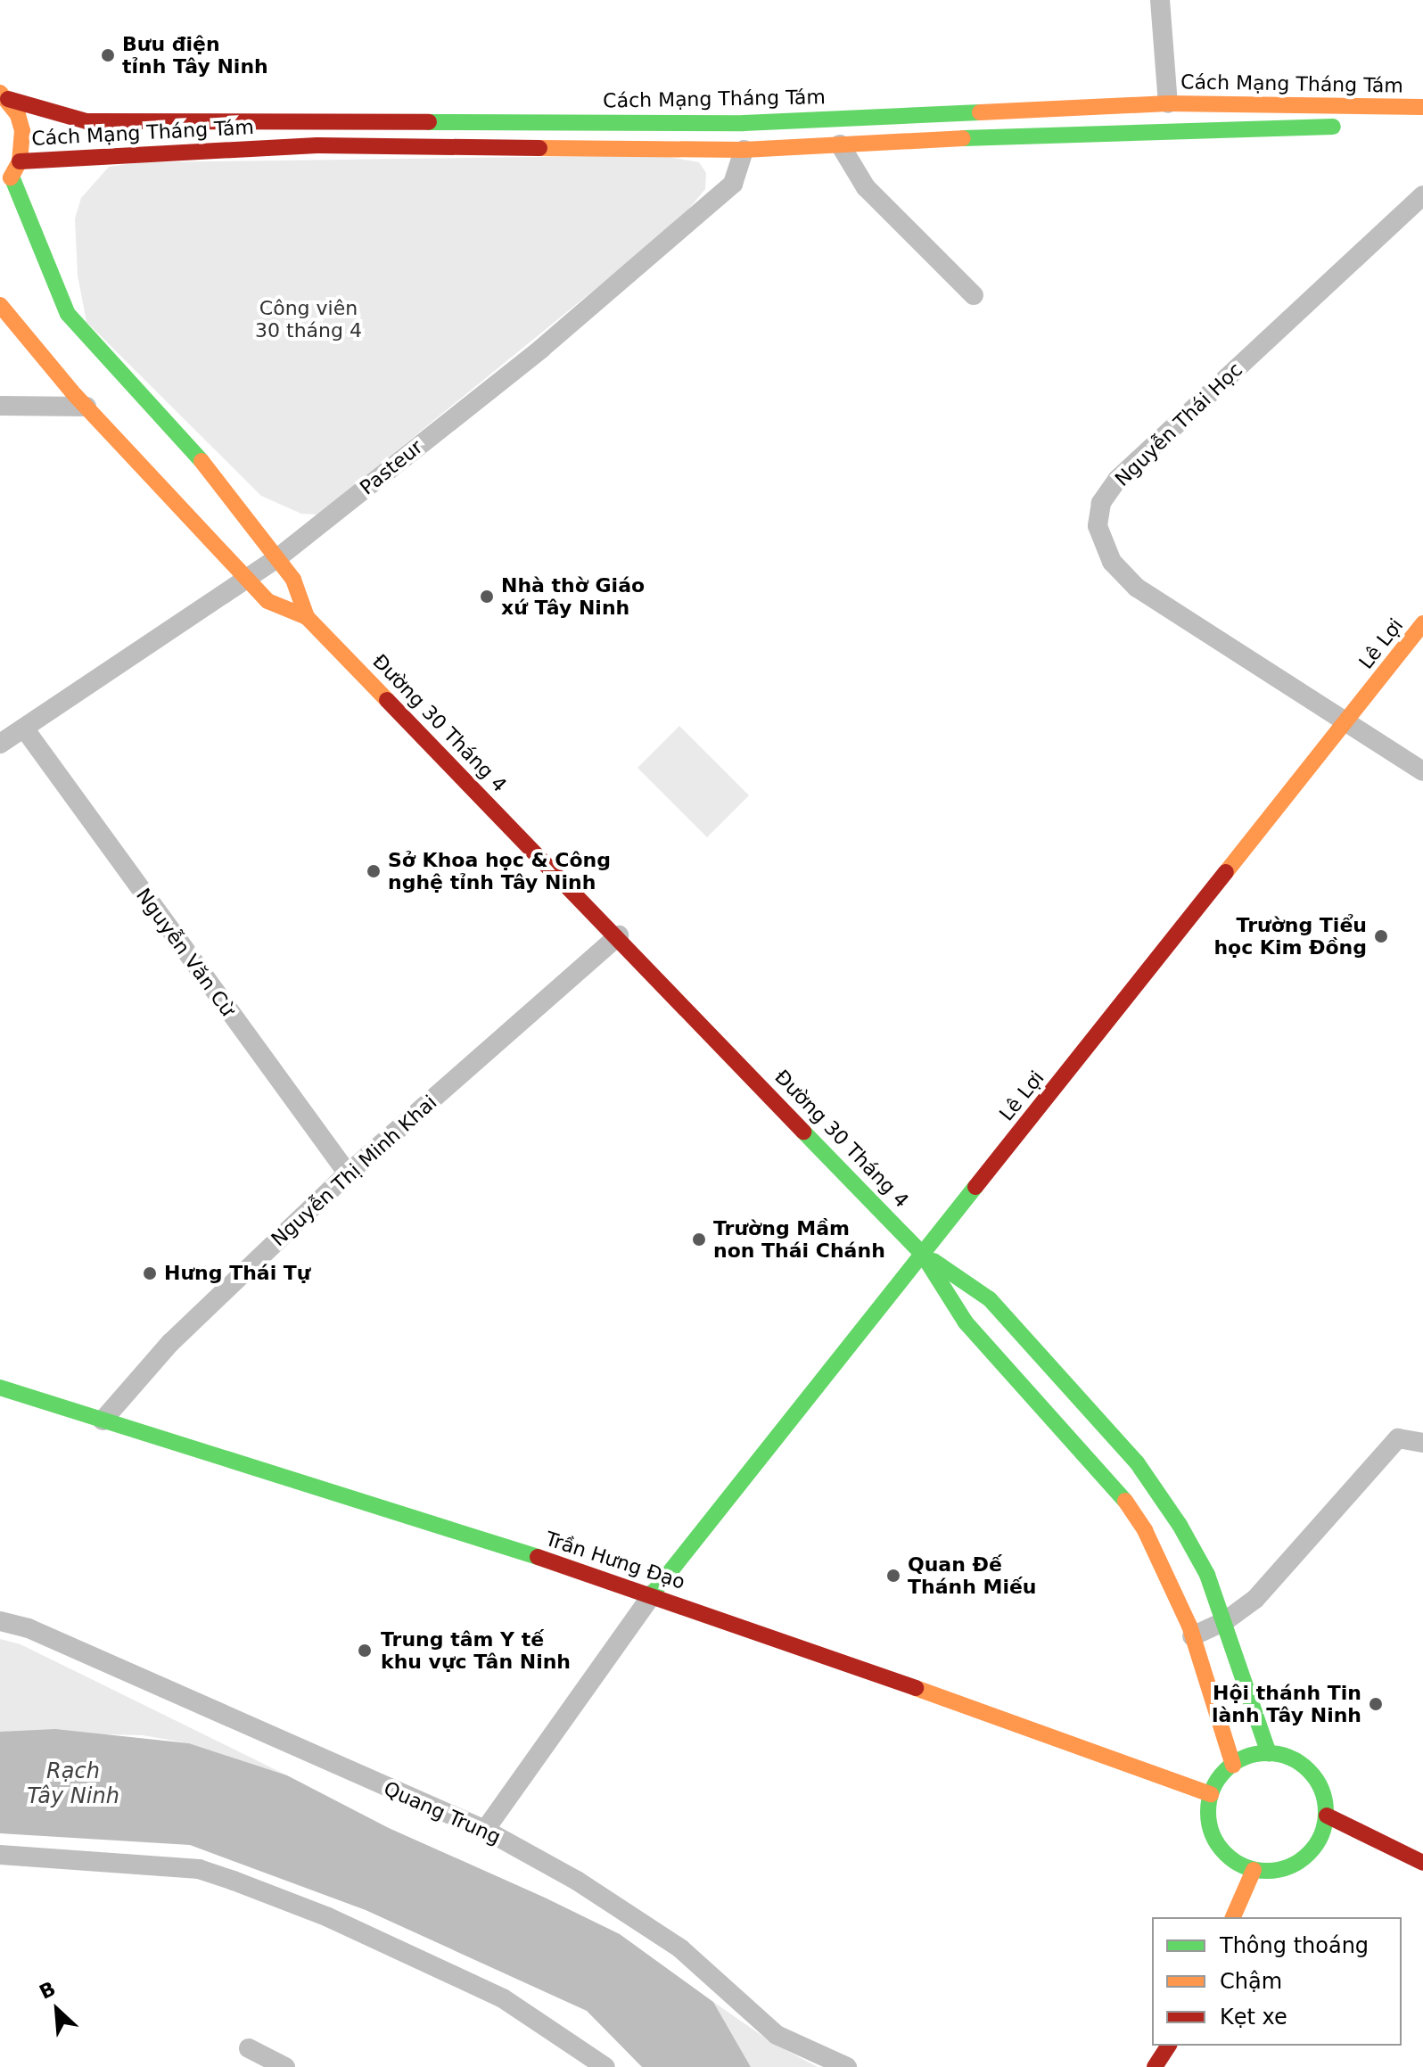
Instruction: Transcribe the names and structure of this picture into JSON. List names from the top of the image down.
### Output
{
  "streets": {
    "main road": [
      "Cách Mạng Tháng Tám",
      "Lê Lợi",
      "Đường 30 Tháng 4",
      "Trần Hưng Đạo"
    ],
    "street": [
      "Nguyễn Thái Học",
      "Pasteur",
      "Nguyễn Văn Cừ",
      "Nguyễn Thị Minh Khai",
      "Quang Trung"
    ]
  },
  "crossings": [
    ["Cách Mạng Tháng Tám", "Pasteur"],
    ["Cách Mạng Tháng Tám", "Đường 30 Tháng 4"],
    ["Nguyễn Thái Học", "Lê Lợi"],
    ["Pasteur", "Đường 30 Tháng 4"],
    ["Pasteur", "Nguyễn Văn Cừ"],
    ["Lê Lợi", "Đường 30 Tháng 4"],
    ["Lê Lợi", "Trần Hưng Đạo"],
    ["Đường 30 Tháng 4", "Nguyễn Thị Minh Khai"],
    ["Đường 30 Tháng 4", "Trần Hưng Đạo"],
    ["Nguyễn Văn Cừ", "Nguyễn Thị Minh Khai"],
    ["Nguyễn Thị Minh Khai", "Trần Hưng Đạo"]
  ],
  "water": ["Rạch Tây Ninh"],
  "parks": ["Công viên 30 tháng 4"],
  "places": [
    "Bưu điện tỉnh Tây Ninh",
    "Nhà thờ Giáo xứ Tây Ninh",
    "Sở Khoa học & Công nghệ tỉnh Tây Ninh",
    "Trường Tiểu học Kim Đồng",
    "Trường Mầm non Thái Chánh",
    "Hưng Thái Tự",
    "Quan Đế Thánh Miếu",
    "Trung tâm Y tế khu vực Tân Ninh",
    "Hội thánh Tin lành Tây Ninh"
  ],
  "legend": ["Thông thoáng", "Chậm", "Kẹt xe"],
  "north": "top left"
}
